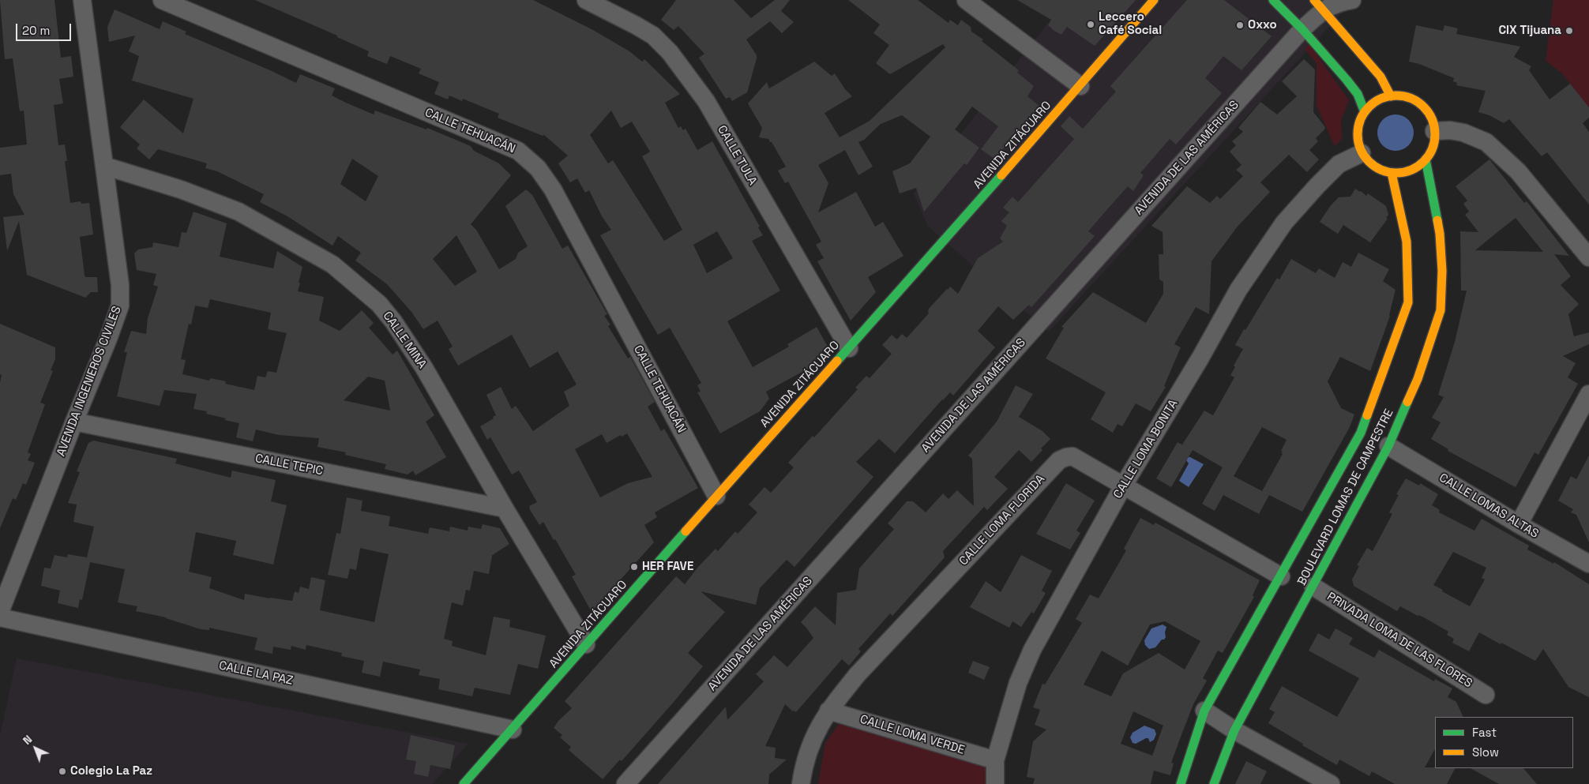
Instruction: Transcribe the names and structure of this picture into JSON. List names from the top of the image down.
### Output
{
  "streets": {
    "main road": ["AVENIDA ZITÁCUARO", "BOULEVARD LOMAS DE CAMPESTRE"],
    "street": [
      "CALLE TEHUACÁN",
      "CALLE TULA",
      "AVENIDA DE LAS AMÉRICAS",
      "CALLE MINA",
      "AVENIDA INGENIEROS CIVILES",
      "CALLE LOMA BONITA",
      "CALLE TEPIC",
      "CALLE LOMAS ALTAS",
      "CALLE LOMA FLORIDA",
      "PRIVADA LOMA DE LAS FLORES",
      "CALLE LA PAZ",
      "CALLE LOMA VERDE"
    ]
  },
  "crossings": [
    ["CALLE TEHUACÁN", "AVENIDA ZITÁCUARO"],
    ["AVENIDA ZITÁCUARO", "CALLE TULA"],
    ["AVENIDA ZITÁCUARO", "CALLE MINA"],
    ["AVENIDA ZITÁCUARO", "CALLE LA PAZ"],
    ["CALLE MINA", "AVENIDA INGENIEROS CIVILES"],
    ["CALLE MINA", "CALLE TEPIC"],
    ["AVENIDA INGENIEROS CIVILES", "CALLE TEPIC"],
    ["CALLE LOMA BONITA", "BOULEVARD LOMAS DE CAMPESTRE"],
    ["CALLE LOMA BONITA", "CALLE LOMA FLORIDA"],
    ["CALLE LOMA BONITA", "CALLE LOMA VERDE"],
    ["BOULEVARD LOMAS DE CAMPESTRE", "CALLE LOMAS ALTAS"],
    ["BOULEVARD LOMAS DE CAMPESTRE", "CALLE LOMA FLORIDA"],
    ["BOULEVARD LOMAS DE CAMPESTRE", "PRIVADA LOMA DE LAS FLORES"],
    ["CALLE LOMA FLORIDA", "CALLE LOMA VERDE"]
  ],
  "places": [
    "Leccero Café Social",
    "Oxxo",
    "CIX Tijuana",
    "HER FAVE",
    "Colegio La Paz"
  ],
  "legend": ["Fast", "Slow"],
  "scale_bar": "20 m",
  "north": "top left"
}
